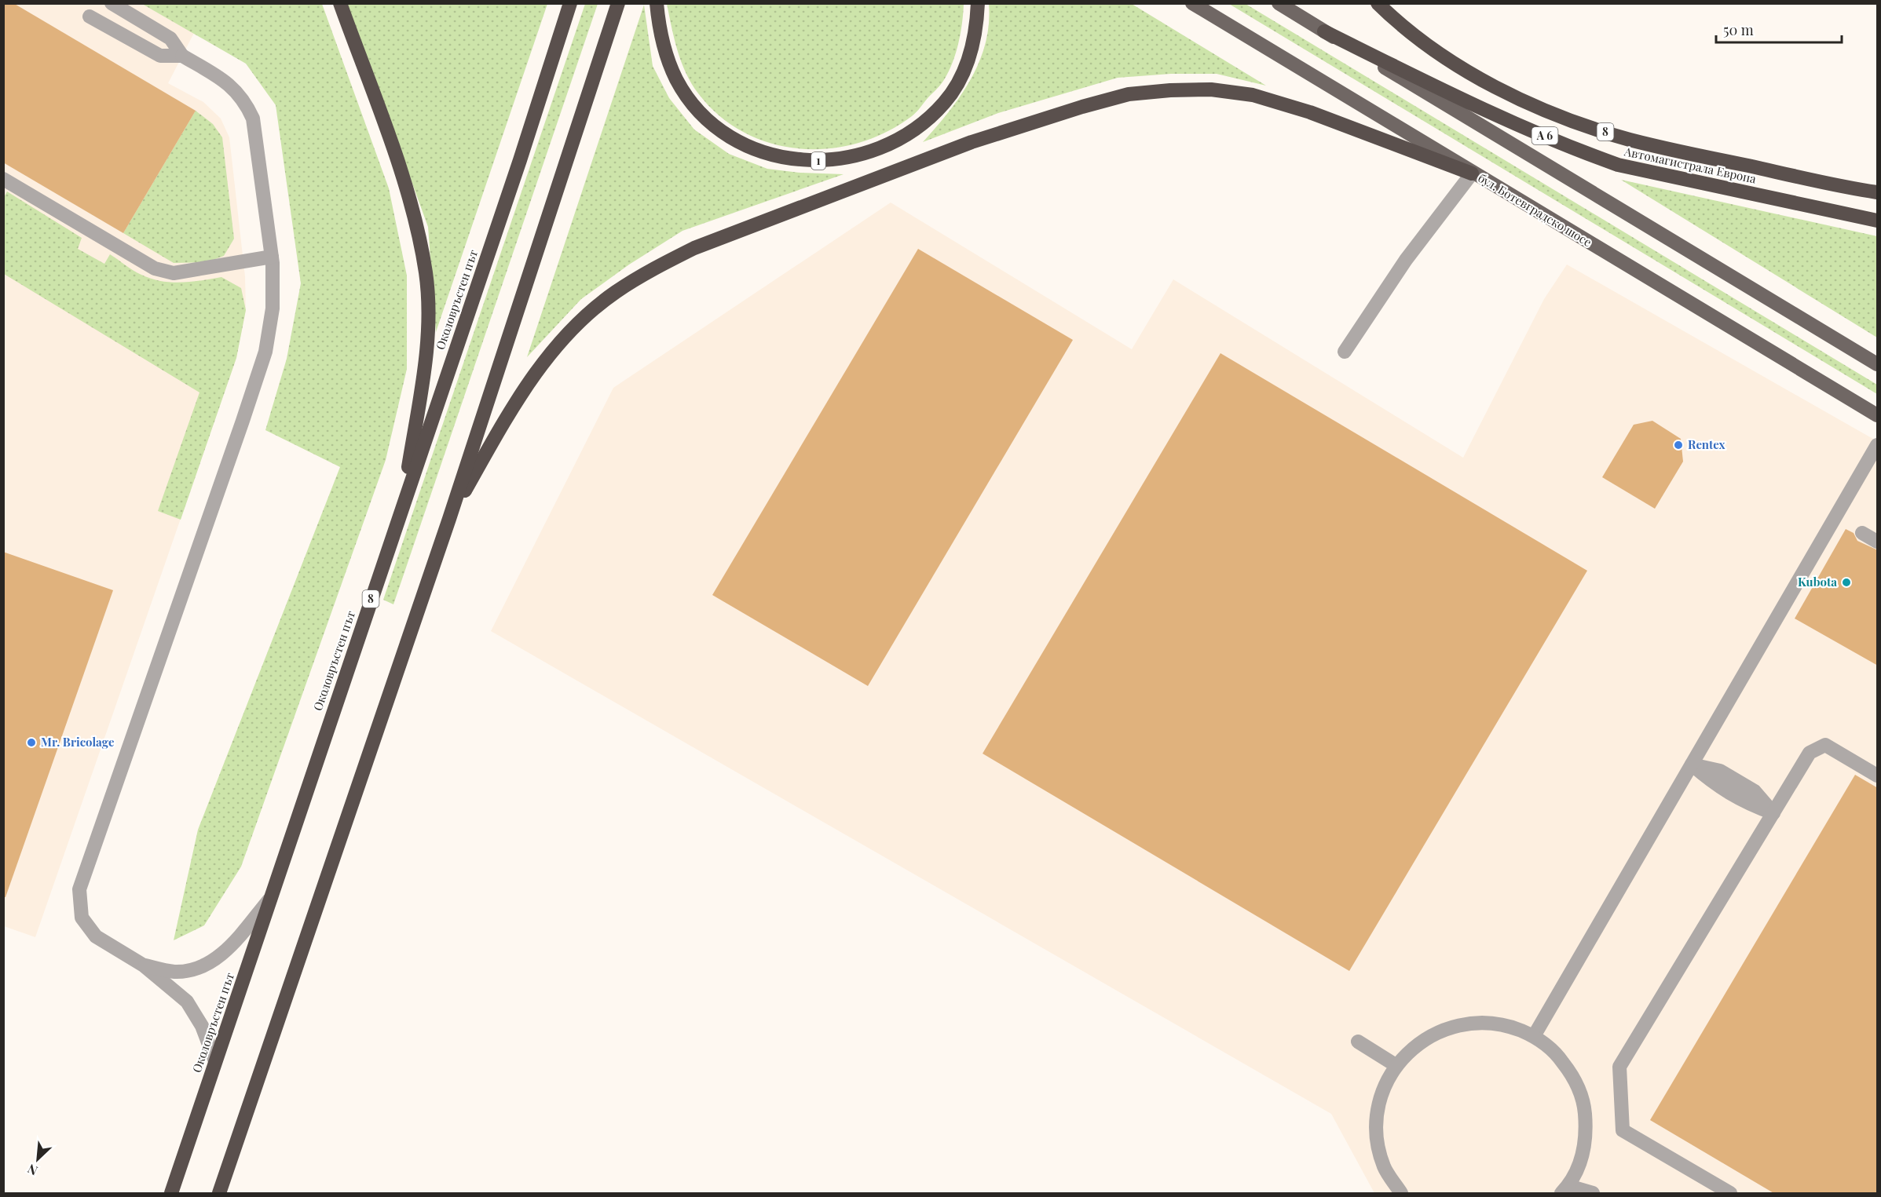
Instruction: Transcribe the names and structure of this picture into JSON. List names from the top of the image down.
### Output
{
  "streets": {
    "highway": [
      "8",
      "A 6",
      "1",
      "Автомагистрала Европа",
      "Околовръстен път"
    ],
    "main road": ["бул. Ботевградско шосе"]
  },
  "places": ["Rentex", "Kubota", "Mr. Bricolage"],
  "scale_bar": "50 m",
  "north": "bottom left"
}
